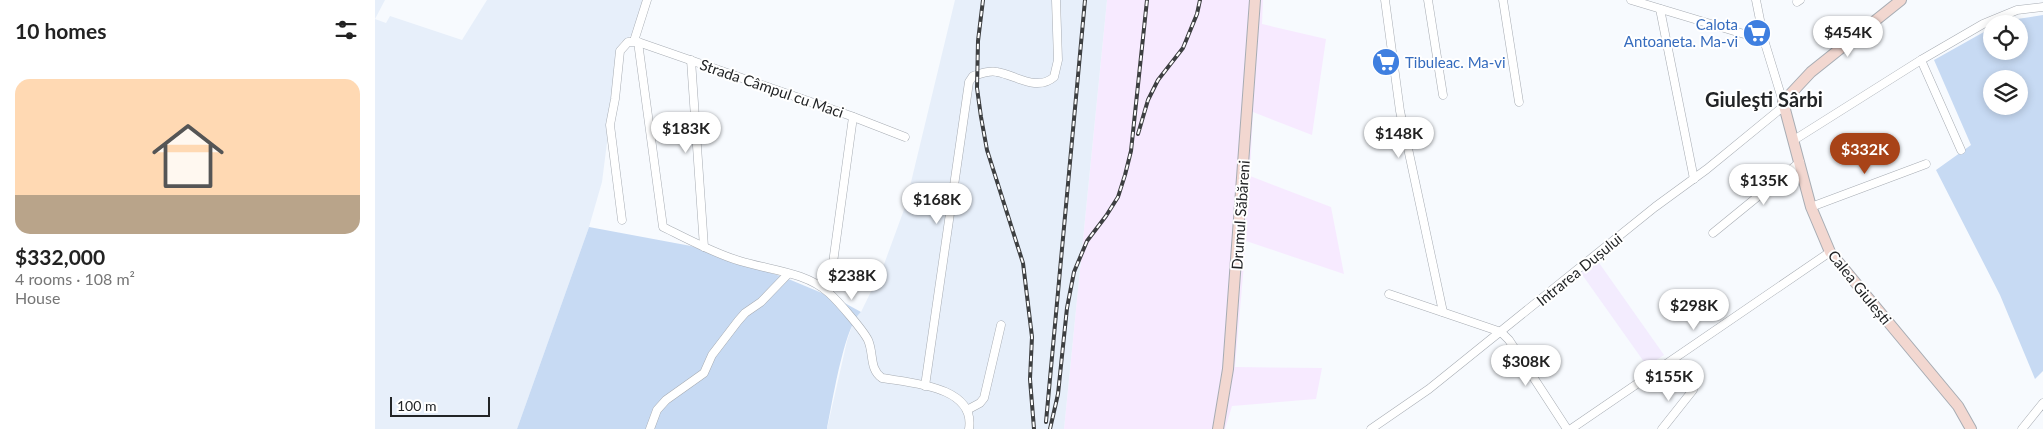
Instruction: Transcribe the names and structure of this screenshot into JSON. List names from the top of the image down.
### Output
{
  "streets": {
    "main road": ["Drumul Săbăreni", "Calea Giulești"],
    "street": ["Strada Câmpul cu Maci", "Intrarea Dușului"]
  },
  "crossings": [
    ["Intrarea Dușului", "Calea Giulești"]
  ],
  "districts": ["Giuleşti Sârbi"],
  "places": {
    "supermarket": ["Calota Antoaneta. Ma-vi", "Tibuleac. Ma-vi"]
  },
  "scale_bar": "100 m",
  "page": {
    "heading": "10 homes",
    "price": [
      "$454K",
      "$183K",
      "$148K",
      "$332K",
      "$135K",
      "$168K",
      "$238K",
      "$298K",
      "$308K",
      "$155K"
    ],
    "list": [
      {
        "name": "$332,000",
        "note": "4 rooms · 108 m² · House"
      }
    ],
    "scale": "100 m"
  }
}
